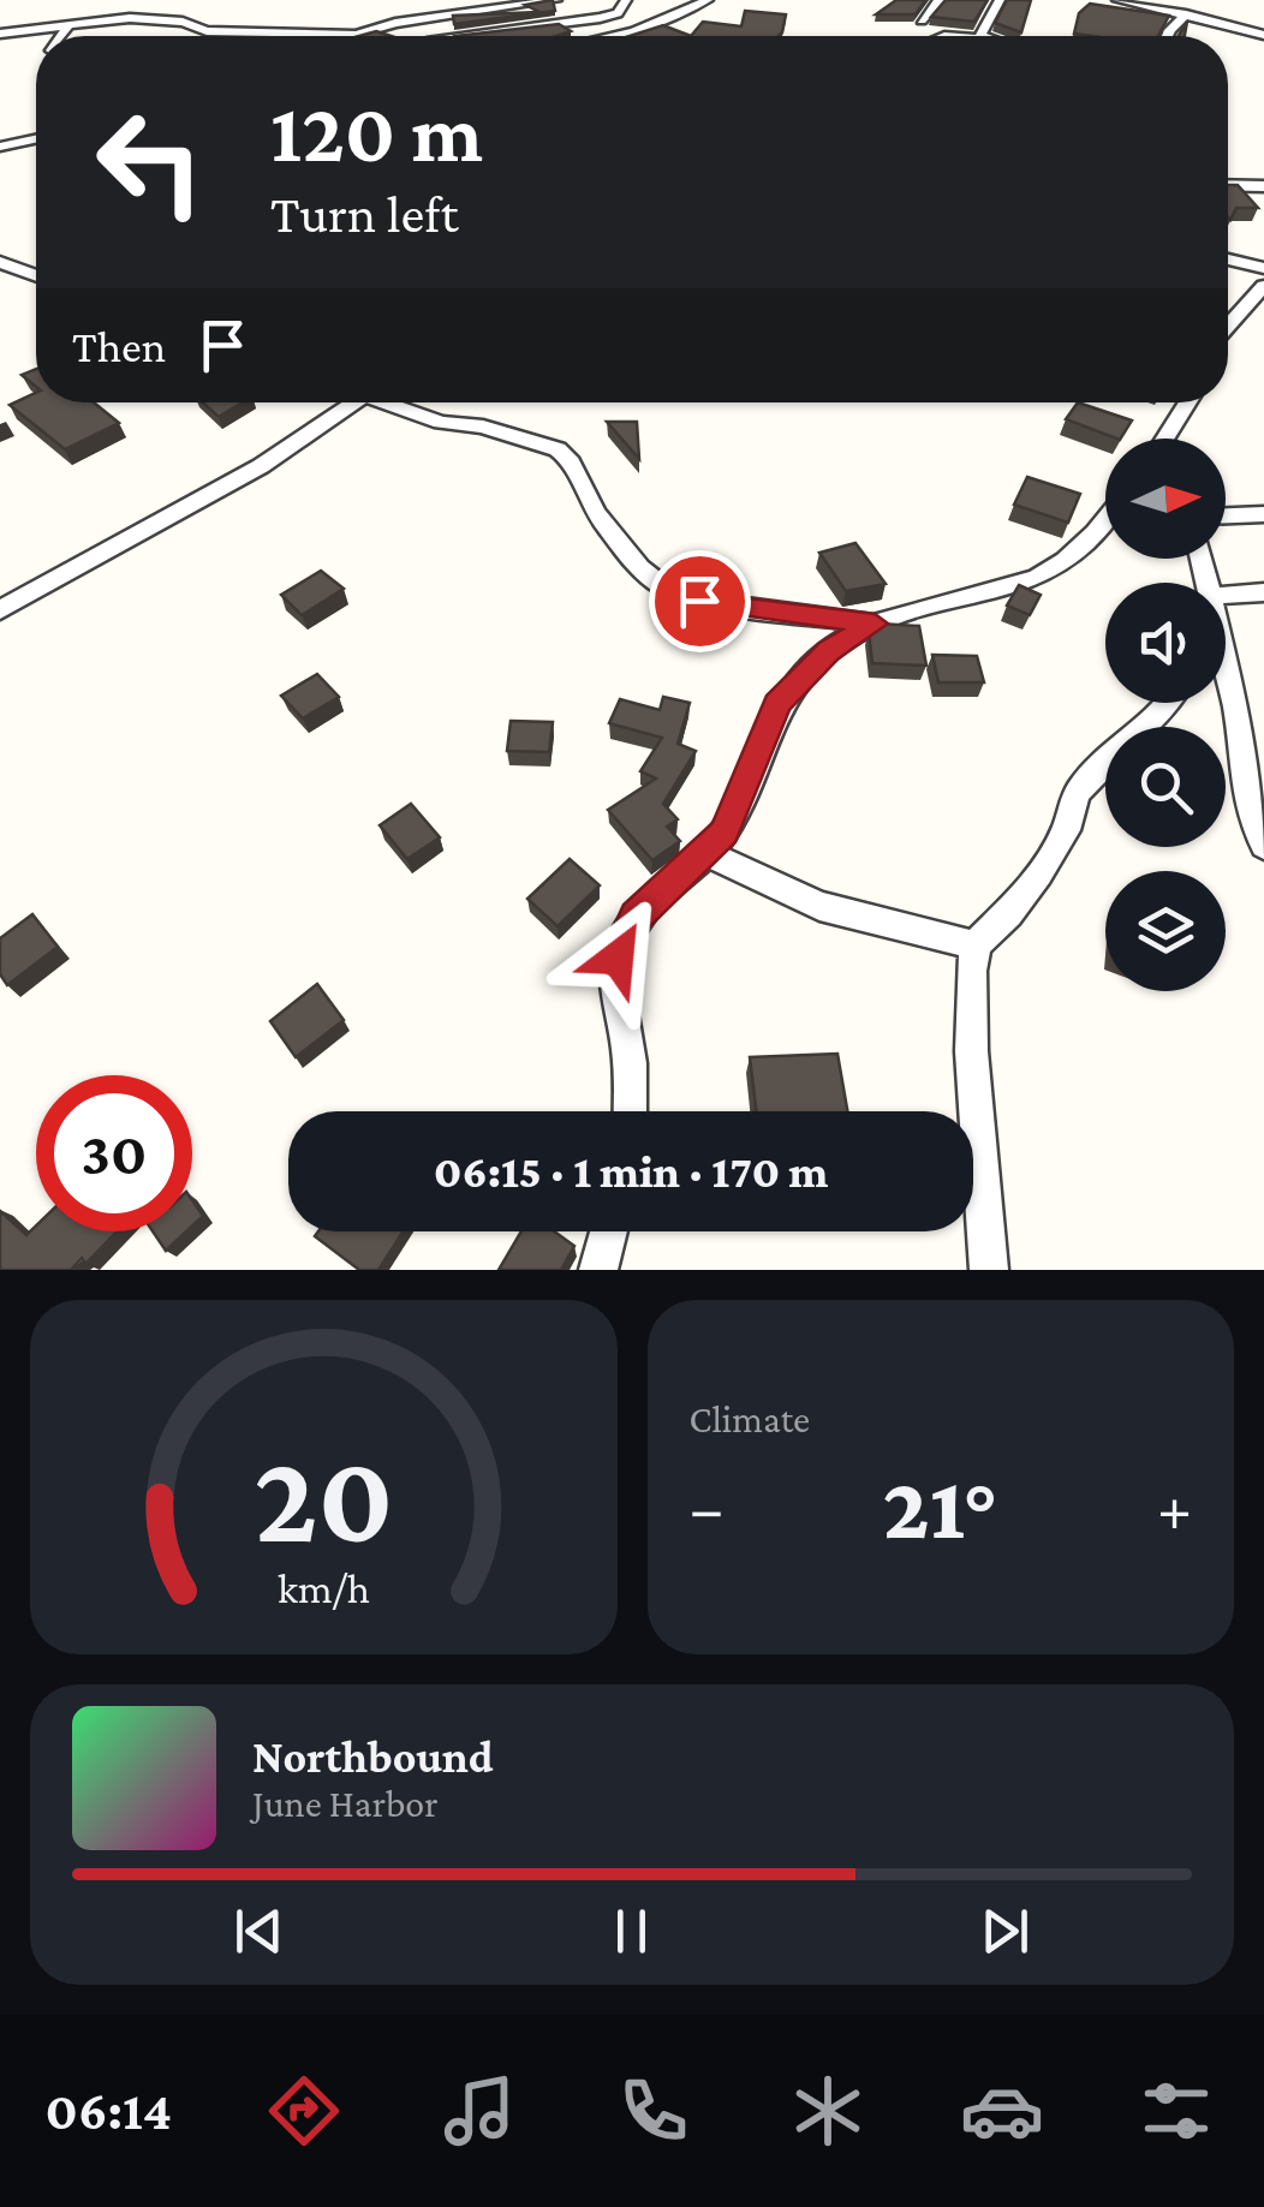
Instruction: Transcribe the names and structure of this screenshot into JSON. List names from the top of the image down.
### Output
{
  "north": "right",
  "page": {
    "turn": ["120 m", "Turn left"],
    "then": "Then",
    "limit": "30",
    "trip": "06:15 · 1 min · 170 m",
    "tile": "Climate",
    "heat": ["−", "21°", "+"],
    "song": ["Northbound", "June Harbor"],
    "tabs": "06:14",
    "gauge": ["20", "km/h"]
  }
}
